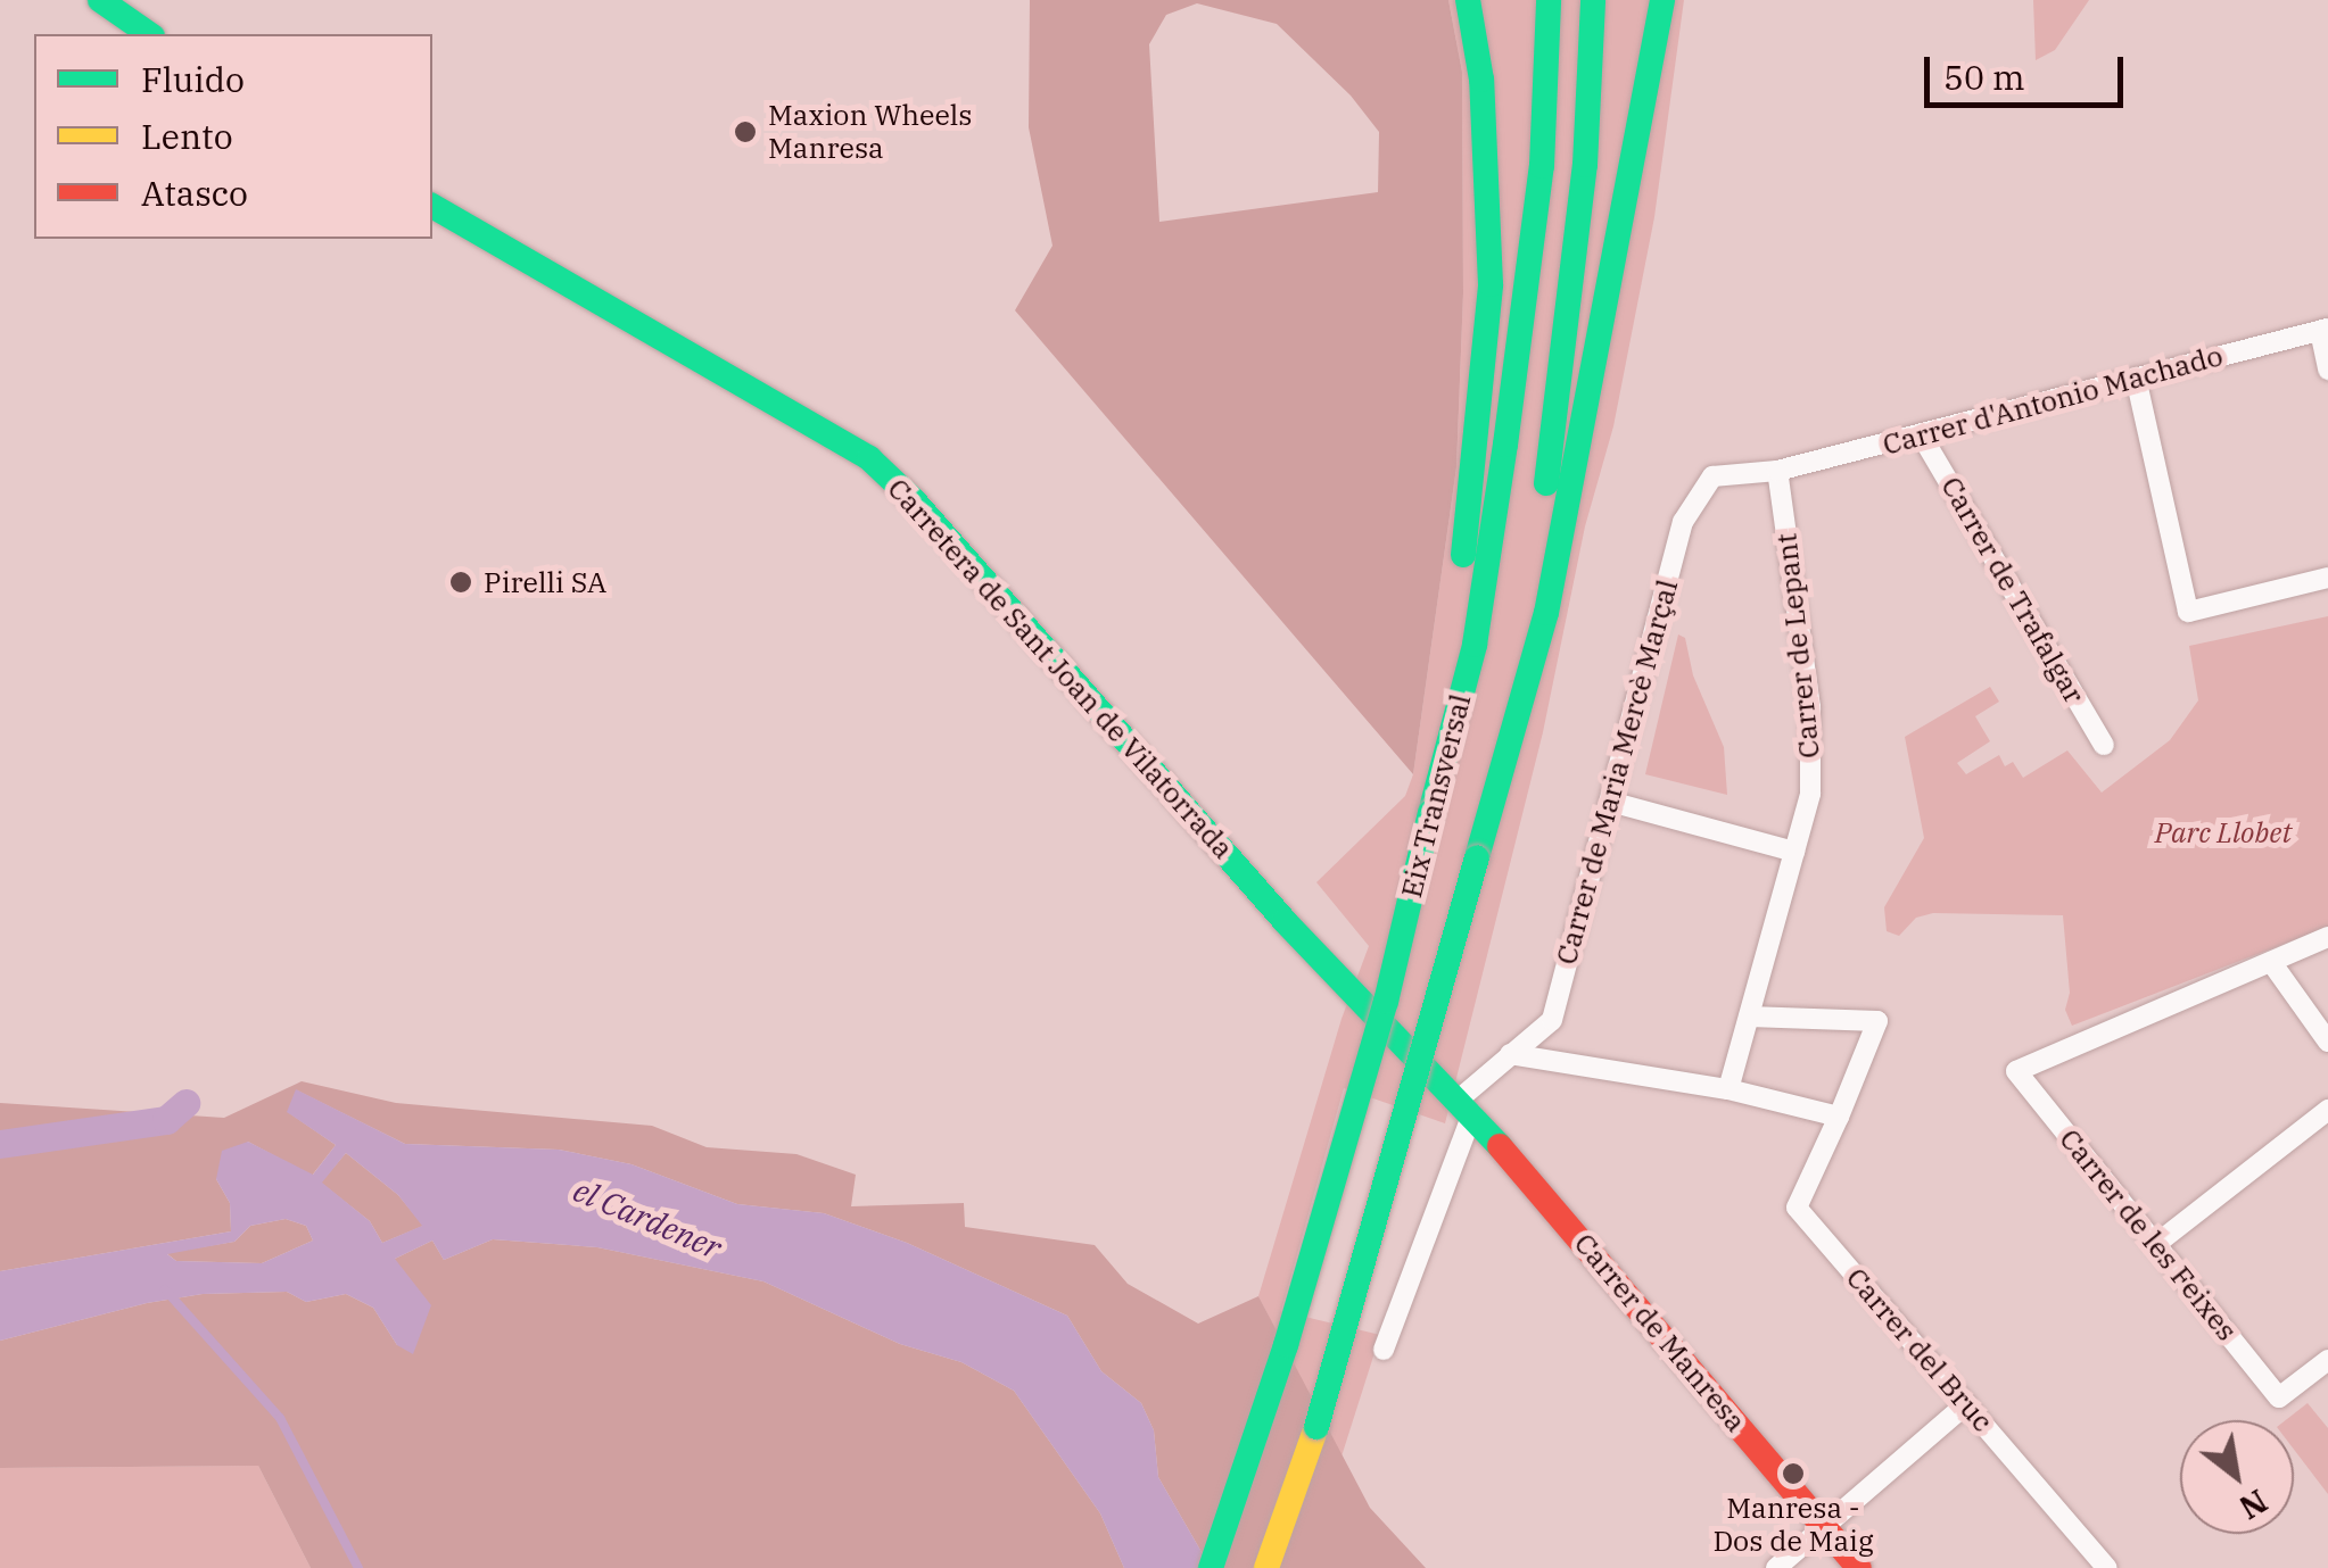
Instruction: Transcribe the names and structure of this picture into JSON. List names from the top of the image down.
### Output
{
  "streets": {
    "main road": ["Carretera de Sant Joan de Vilatorrada", "Eix Transversal", "Carrer de Manresa"],
    "street": [
      "Carrer d'Antonio Machado",
      "Carrer de Trafalgar",
      "Carrer de Lepant",
      "Carrer de Maria Mercè Marçal",
      "Carrer de les Feixes",
      "Carrer del Bruc"
    ]
  },
  "crossings": [
    ["Carrer d'Antonio Machado", "Carrer de Trafalgar"],
    ["Carrer d'Antonio Machado", "Carrer de Lepant"],
    ["Carrer d'Antonio Machado", "Carrer de Maria Mercè Marçal"],
    ["Carrer de Lepant", "Carrer de Maria Mercè Marçal"],
    ["Carretera de Sant Joan de Vilatorrada", "Carrer de Maria Mercè Marçal"],
    ["Carretera de Sant Joan de Vilatorrada", "Carrer de Manresa"],
    ["Carrer de Maria Mercè Marçal", "Carrer de Manresa"]
  ],
  "water": ["el Cardener"],
  "parks": ["Parc Llobet"],
  "places": ["Maxion Wheels Manresa", "Pirelli SA", "Manresa - Dos de Maig"],
  "legend": ["Fluido", "Lento", "Atasco"],
  "scale_bar": "50 m",
  "north": "bottom right"
}
